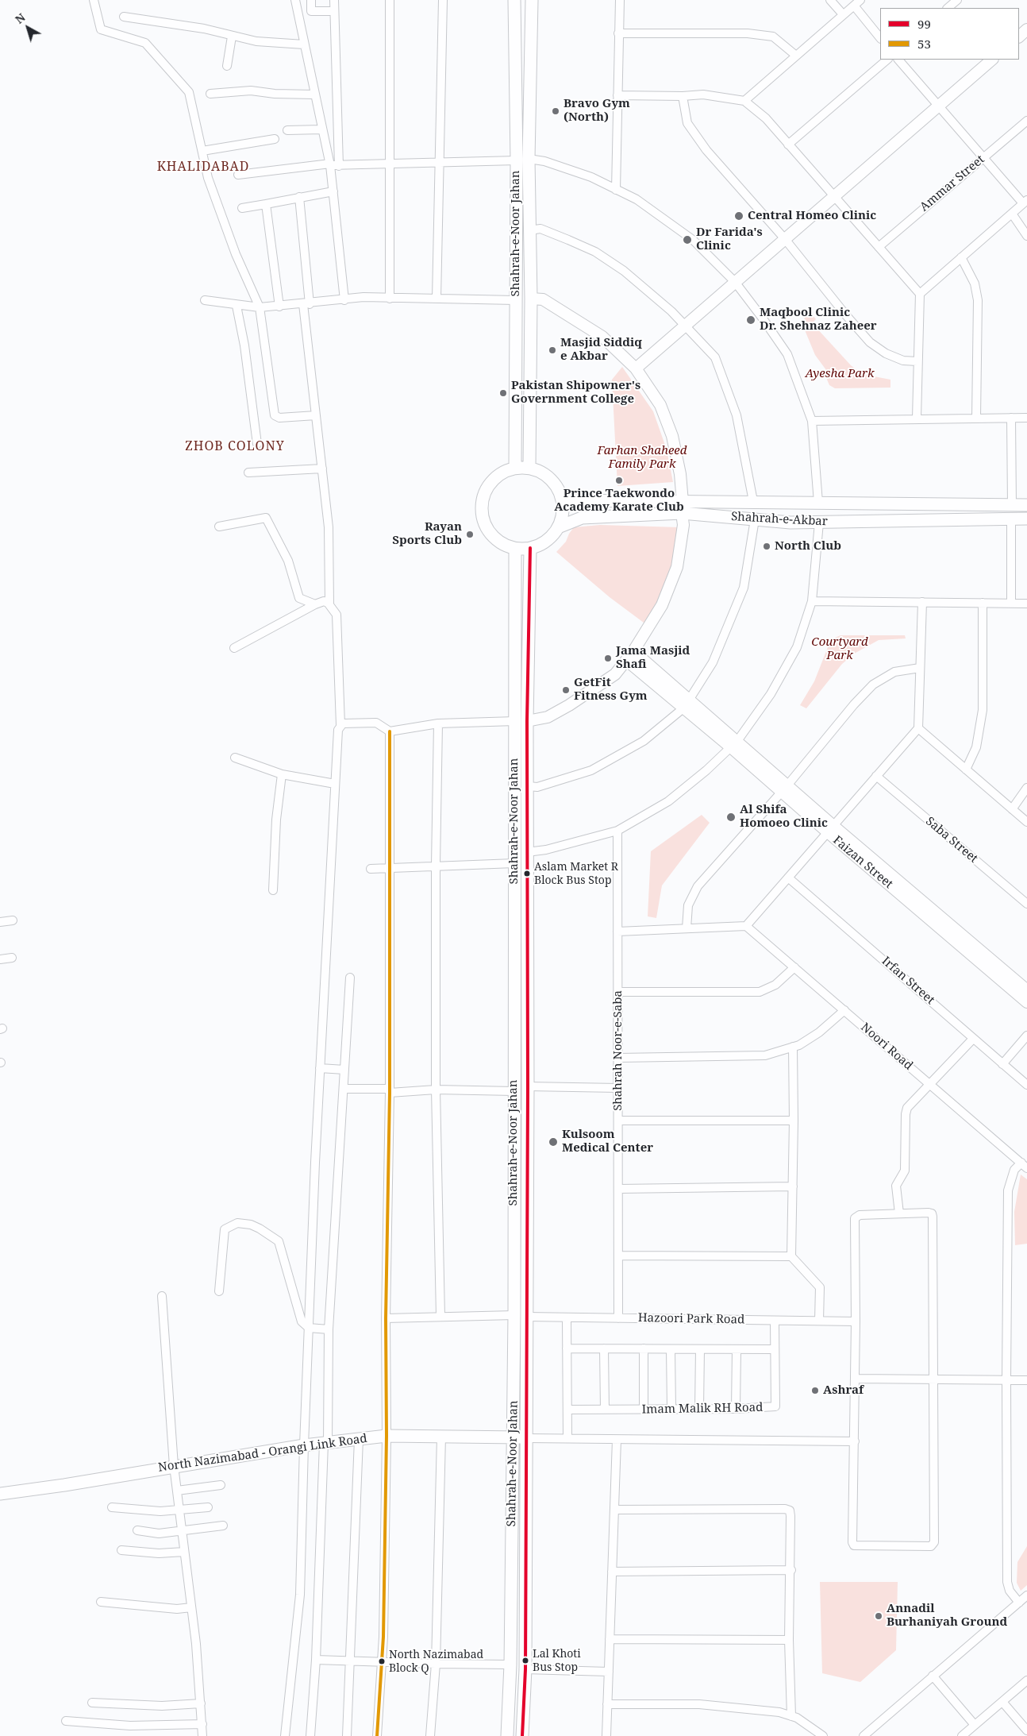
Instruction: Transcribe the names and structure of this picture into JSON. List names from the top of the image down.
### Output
{
  "streets": {
    "main road": ["Shahrah-e-Noor Jahan", "Shahrah-e-Akbar", "North Nazimabad - Orangi Link Road"],
    "street": [
      "Ammar Street",
      "Saba Street",
      "Faizan Street",
      "Irfan Street",
      "Noori Road",
      "Shahrah Noor-e-Saba",
      "Hazoori Park Road",
      "Imam Malik RH Road"
    ]
  },
  "crossings": [
    ["Shahrah-e-Noor Jahan", "Shahrah-e-Akbar"],
    ["Shahrah-e-Noor Jahan", "Hazoori Park Road"],
    ["Shahrah-e-Noor Jahan", "North Nazimabad - Orangi Link Road"],
    ["Shahrah Noor-e-Saba", "Hazoori Park Road"],
    ["Hazoori Park Road", "Imam Malik RH Road"]
  ],
  "districts": ["KHALIDABAD", "ZHOB COLONY"],
  "parks": ["Ayesha Park", "Farhan Shaheed Family Park", "Courtyard Park"],
  "places": [
    "Bravo Gym (North)",
    "Central Homeo Clinic",
    "Dr Farida's Clinic",
    "Maqbool Clinic Dr. Shehnaz Zaheer",
    "Masjid Siddiq e Akbar",
    "Pakistan Shipowner's Government College",
    "Prince Taekwondo Academy Karate Club",
    "Rayan Sports Club",
    "North Club",
    "Jama Masjid Shafi",
    "GetFit Fitness Gym",
    "Al Shifa Homoeo Clinic",
    "Aslam Market R Block Bus Stop",
    "Kulsoom Medical Center",
    "Ashraf",
    "Annadil Burhaniyah Ground",
    "Lal Khoti Bus Stop",
    "North Nazimabad Block Q"
  ],
  "lines": ["transit line 99", "transit line 53"],
  "legend": ["99", "53"],
  "north": "top left"
}
